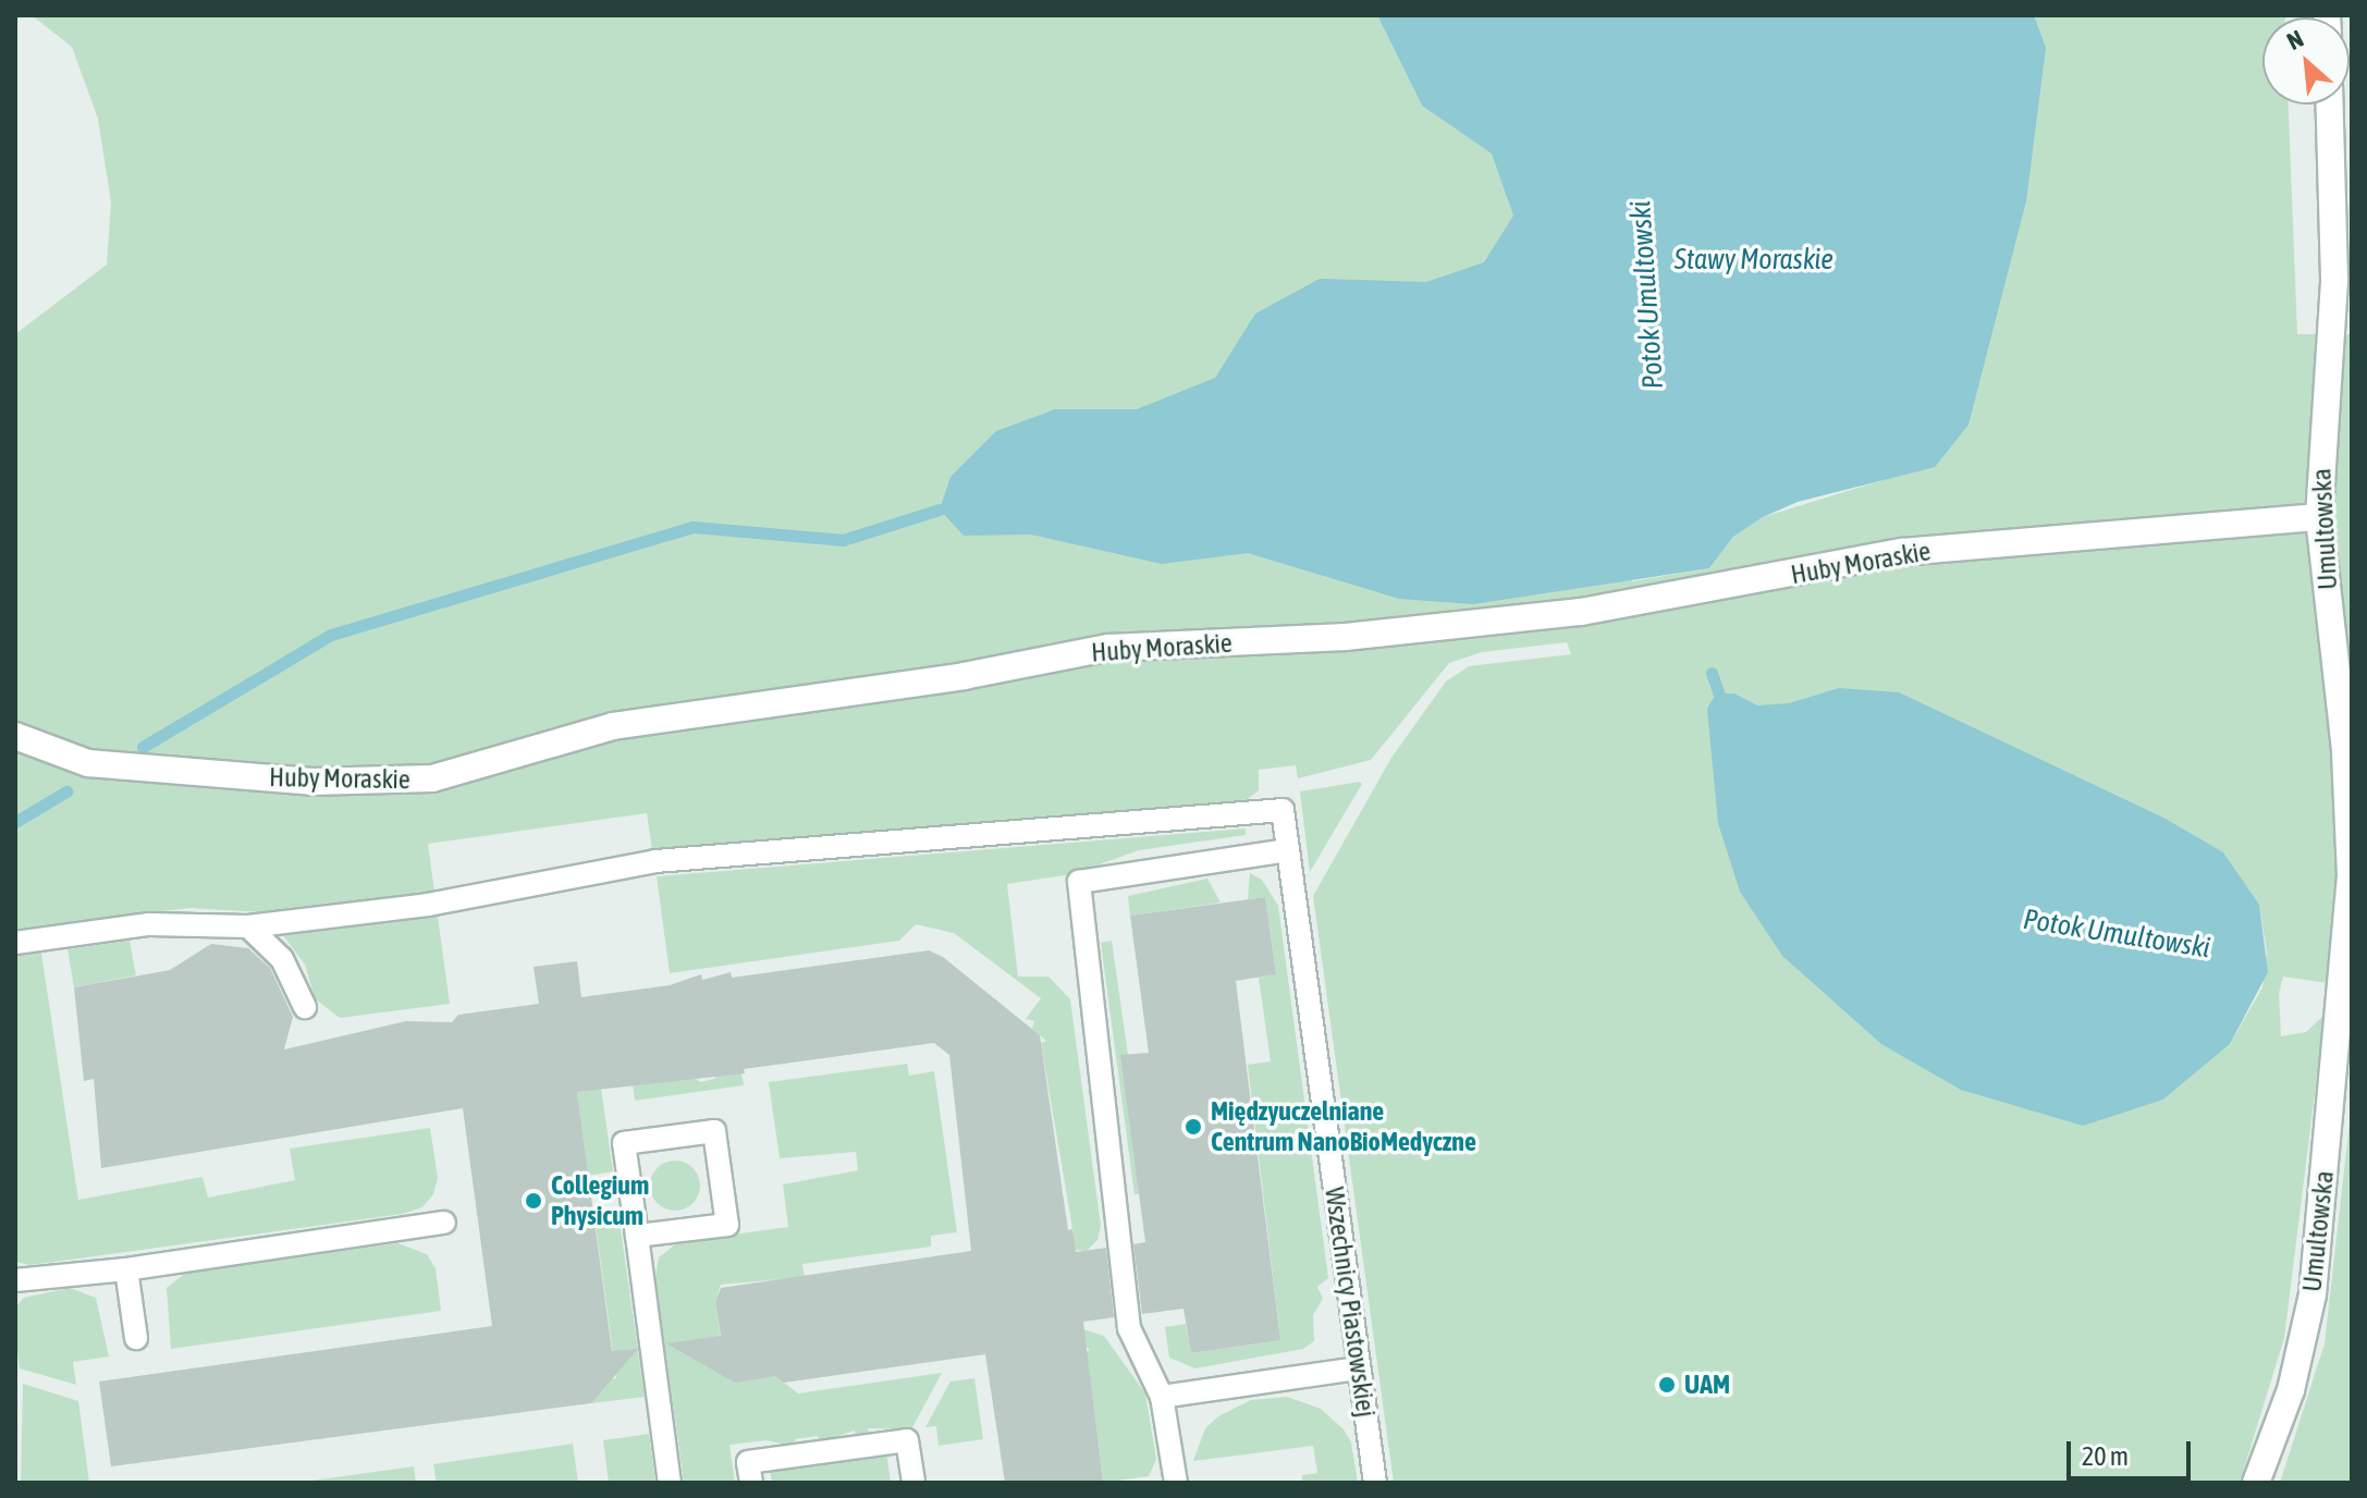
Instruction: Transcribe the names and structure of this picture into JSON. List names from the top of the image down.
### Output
{
  "streets": {
    "street": ["Umultowska", "Huby Moraskie"],
    "lane": ["Wszechnicy Piastowskiej"]
  },
  "crossings": [
    ["Umultowska", "Huby Moraskie"]
  ],
  "water": ["Stawy Moraskie", "Potok Umultowski"],
  "places": ["Międzyuczelniane Centrum NanoBioMedyczne", "Collegium Physicum", "UAM"],
  "scale_bar": "20 m",
  "north": "top left"
}
